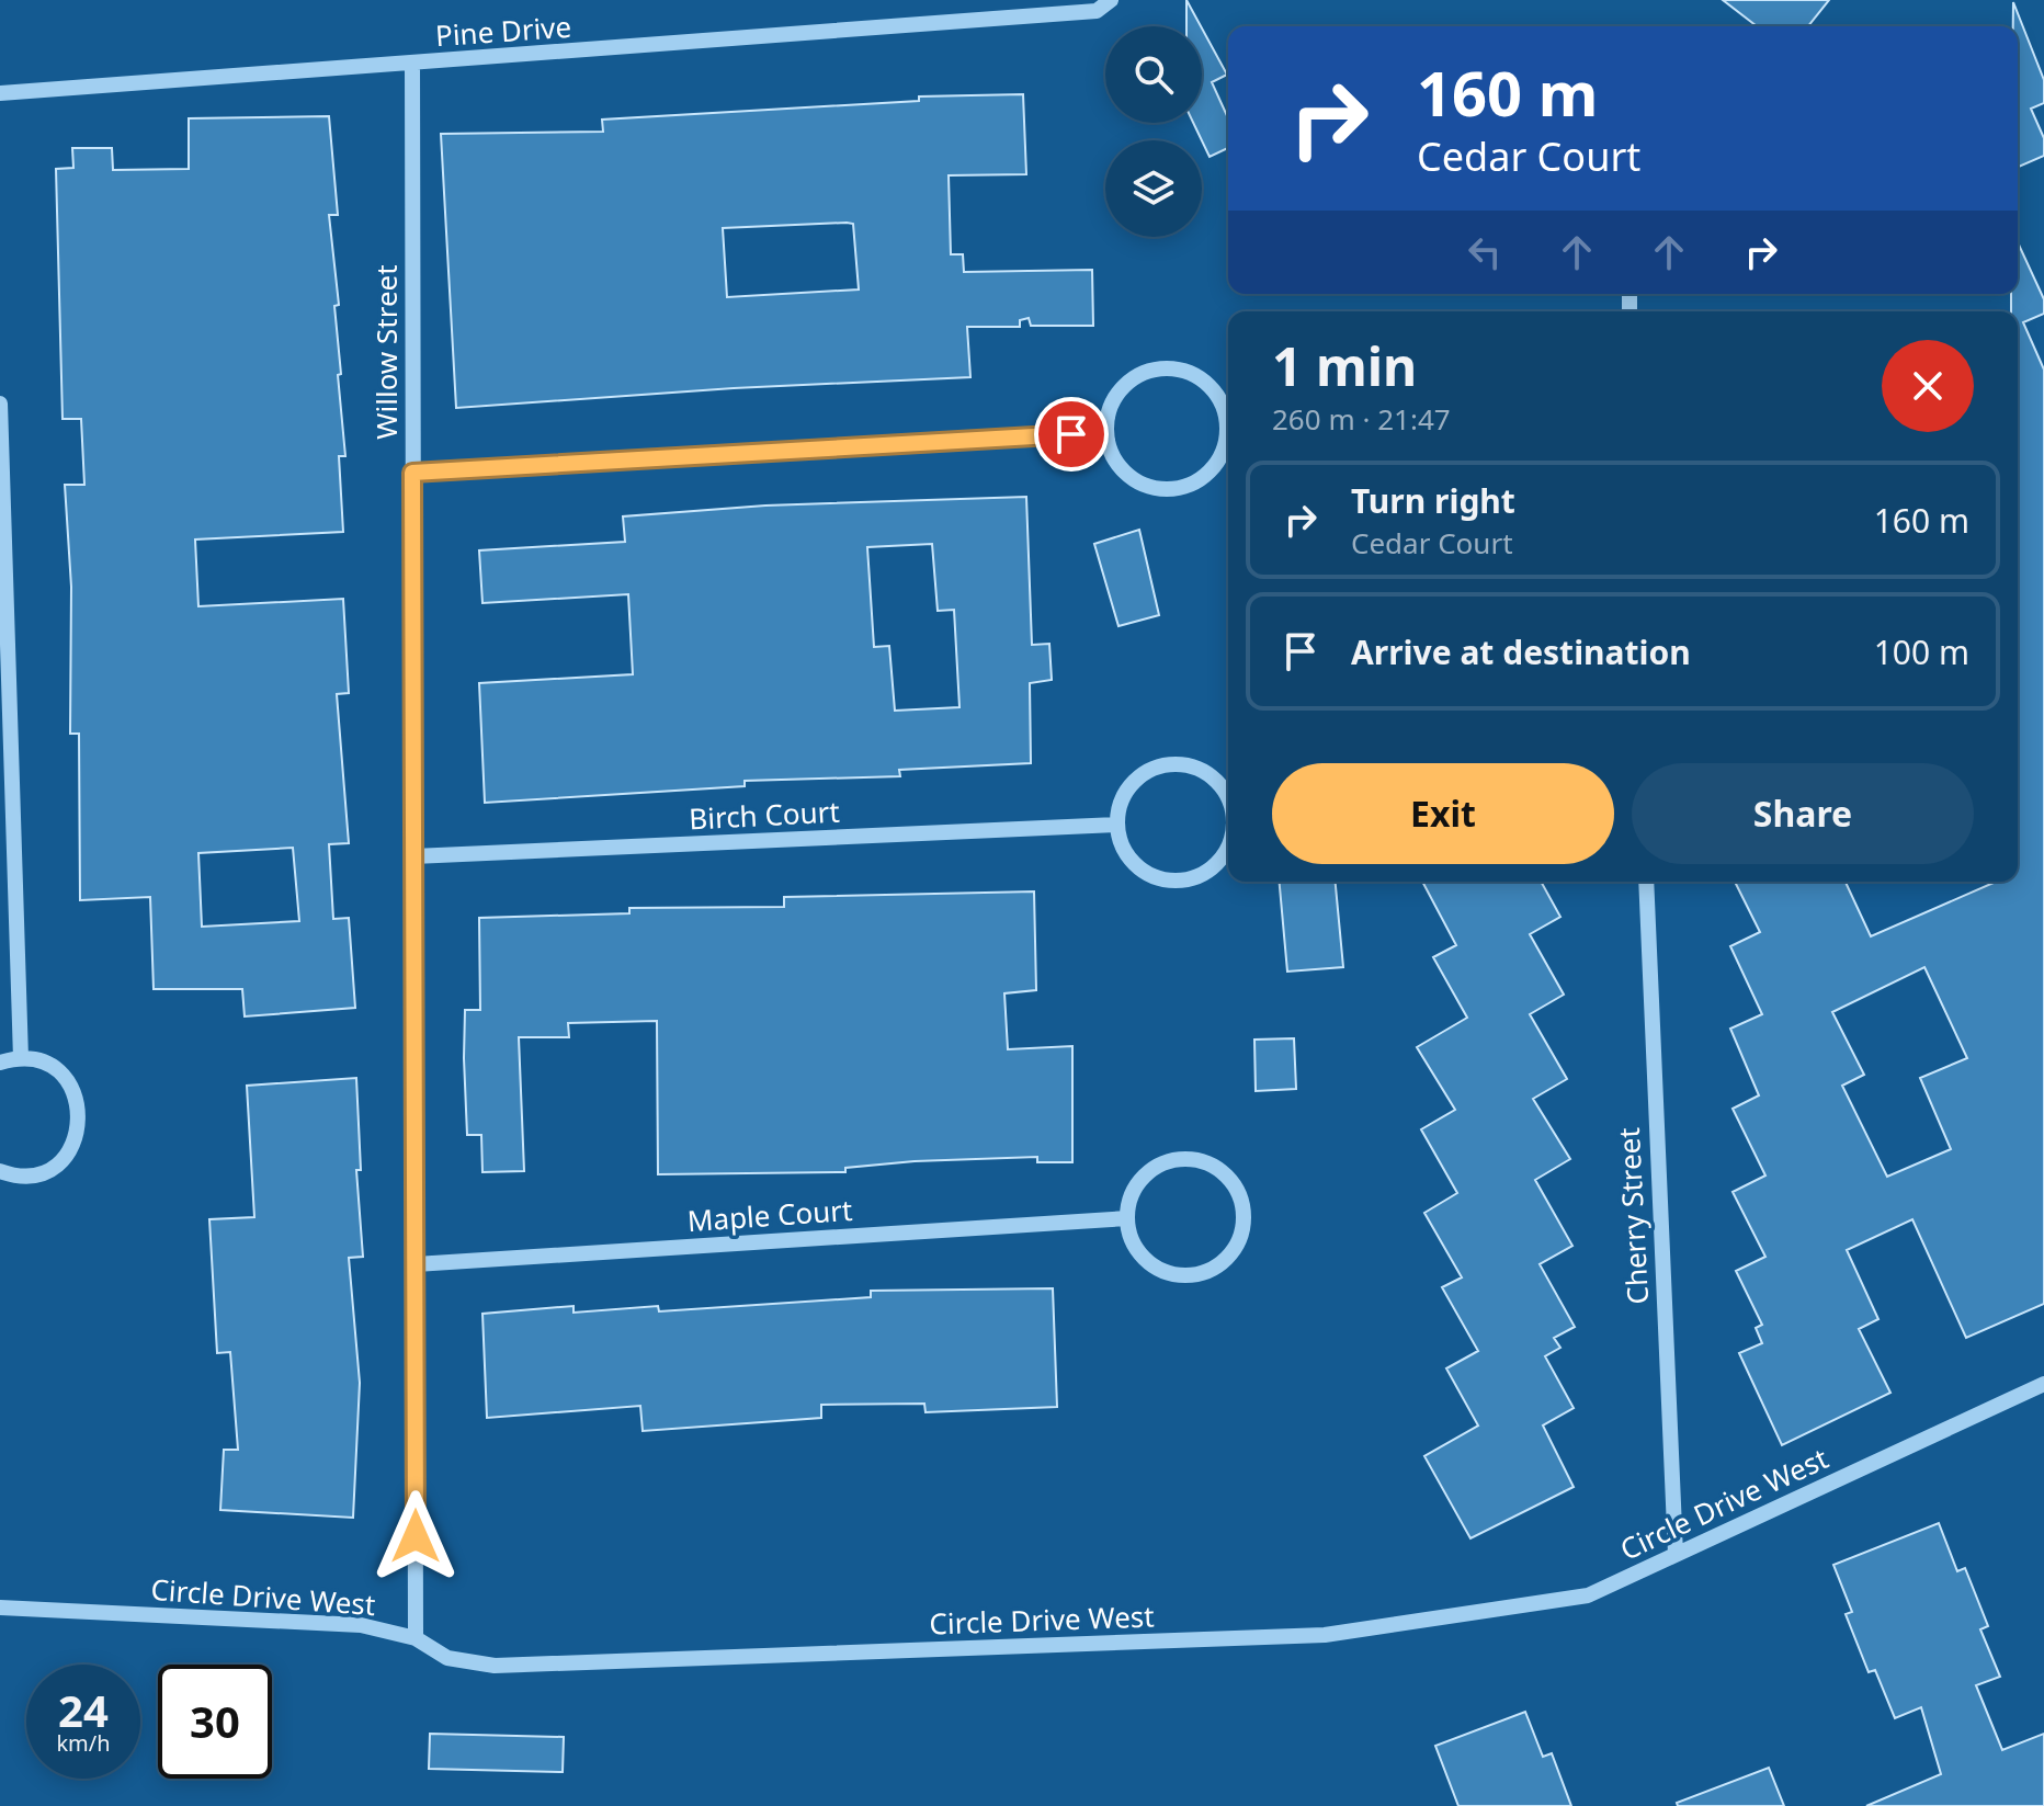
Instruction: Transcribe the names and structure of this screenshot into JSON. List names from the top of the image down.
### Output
{
  "streets": {
    "street": [
      "Pine Drive",
      "Willow Street",
      "Birch Court",
      "Maple Court",
      "Cherry Street",
      "Circle Drive West"
    ]
  },
  "crossings": [
    ["Pine Drive", "Willow Street"],
    ["Willow Street", "Birch Court"],
    ["Willow Street", "Maple Court"],
    ["Willow Street", "Circle Drive West"],
    ["Cherry Street", "Circle Drive West"]
  ],
  "page": {
    "turn": ["160 m", "Cedar Court"],
    "heading": ["1 min", "260 m · 21:47"],
    "list": [
      {
        "name": "Turn right",
        "note": "Cedar Court",
        "value": "160 m"
      },
      {
        "name": "Arrive at destination",
        "value": "100 m"
      }
    ],
    "buttons": ["Exit", "Share"],
    "speed": "24 km/h",
    "limit": "30"
  }
}
